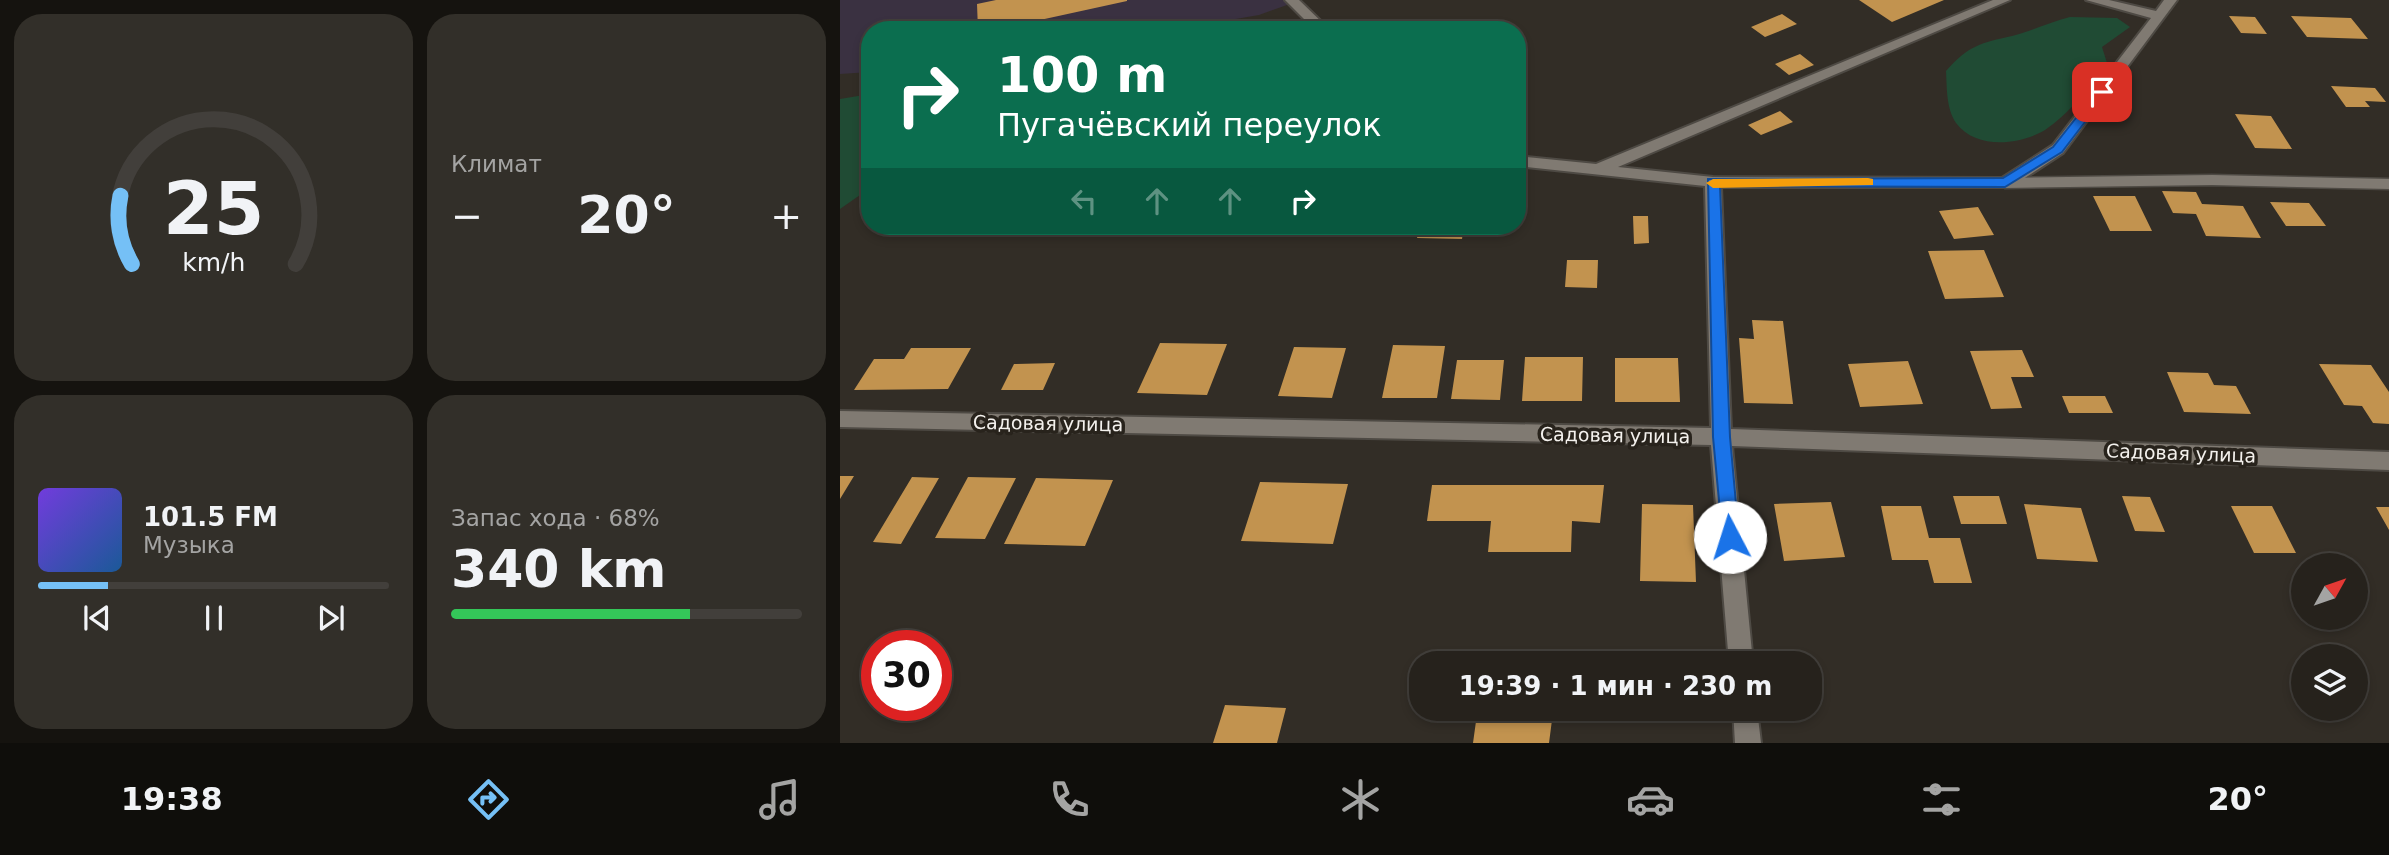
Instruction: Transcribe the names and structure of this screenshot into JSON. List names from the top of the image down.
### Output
{
  "streets": {
    "street": ["Садовая улица"]
  },
  "north": "top right",
  "page": {
    "tile": [
      "Климат",
      ["Запас хода · 68%", "340 km"]
    ],
    "turn": ["100 m", "Пугачёвский переулок"],
    "heat": ["−", "20°", "+"],
    "song": ["101.5 FM", "Музыка"],
    "limit": "30",
    "trip": "19:39 · 1 мин · 230 m",
    "tabs": ["19:38", "20°"],
    "gauge": ["25", "km/h"]
  }
}
